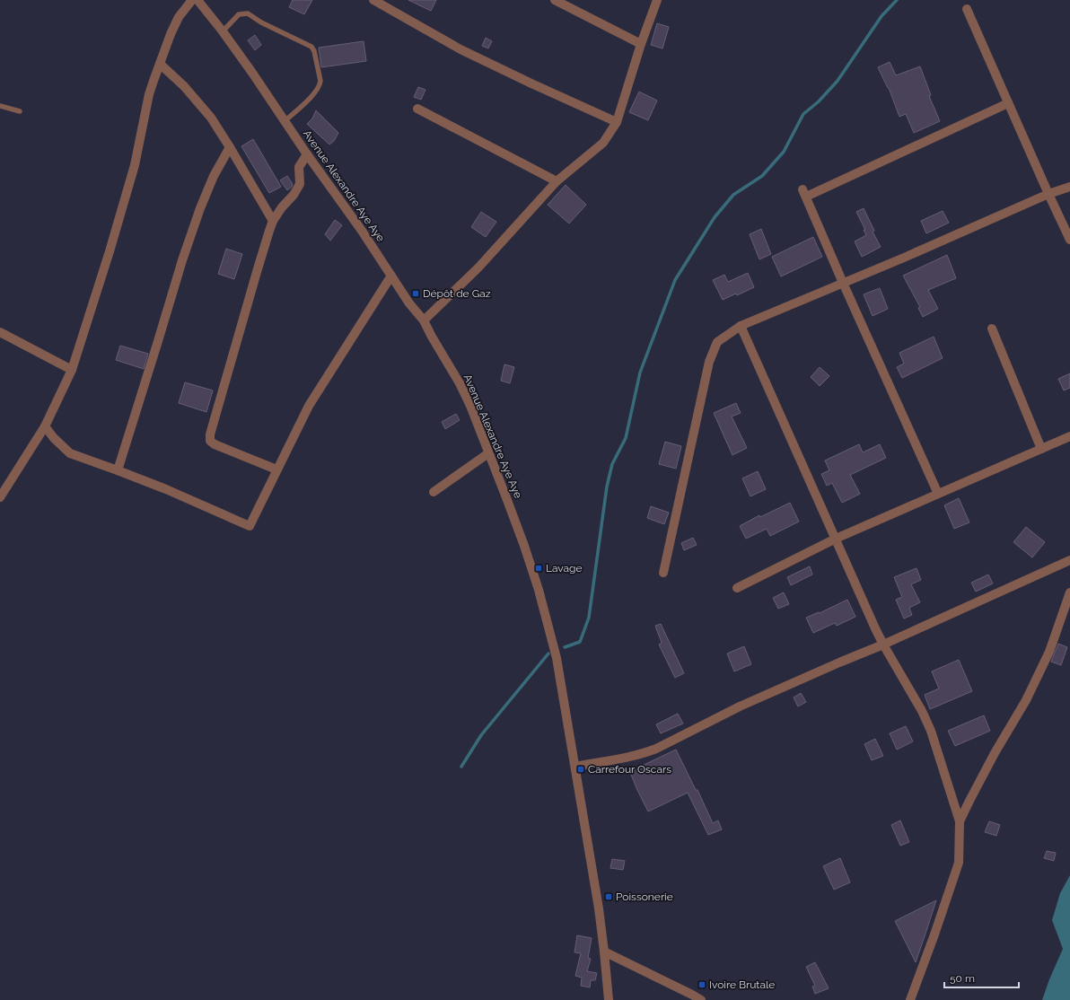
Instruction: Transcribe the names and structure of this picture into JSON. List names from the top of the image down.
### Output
{
  "streets": {
    "street": ["Avenue Alexandre Aye Aye"]
  },
  "places": {
    "transit": [
      "Dépôt de Gaz",
      "Lavage",
      "Carrefour Oscars",
      "Poissonerie",
      "Ivoire Brutale"
    ]
  },
  "scale_bar": "50 m"
}
